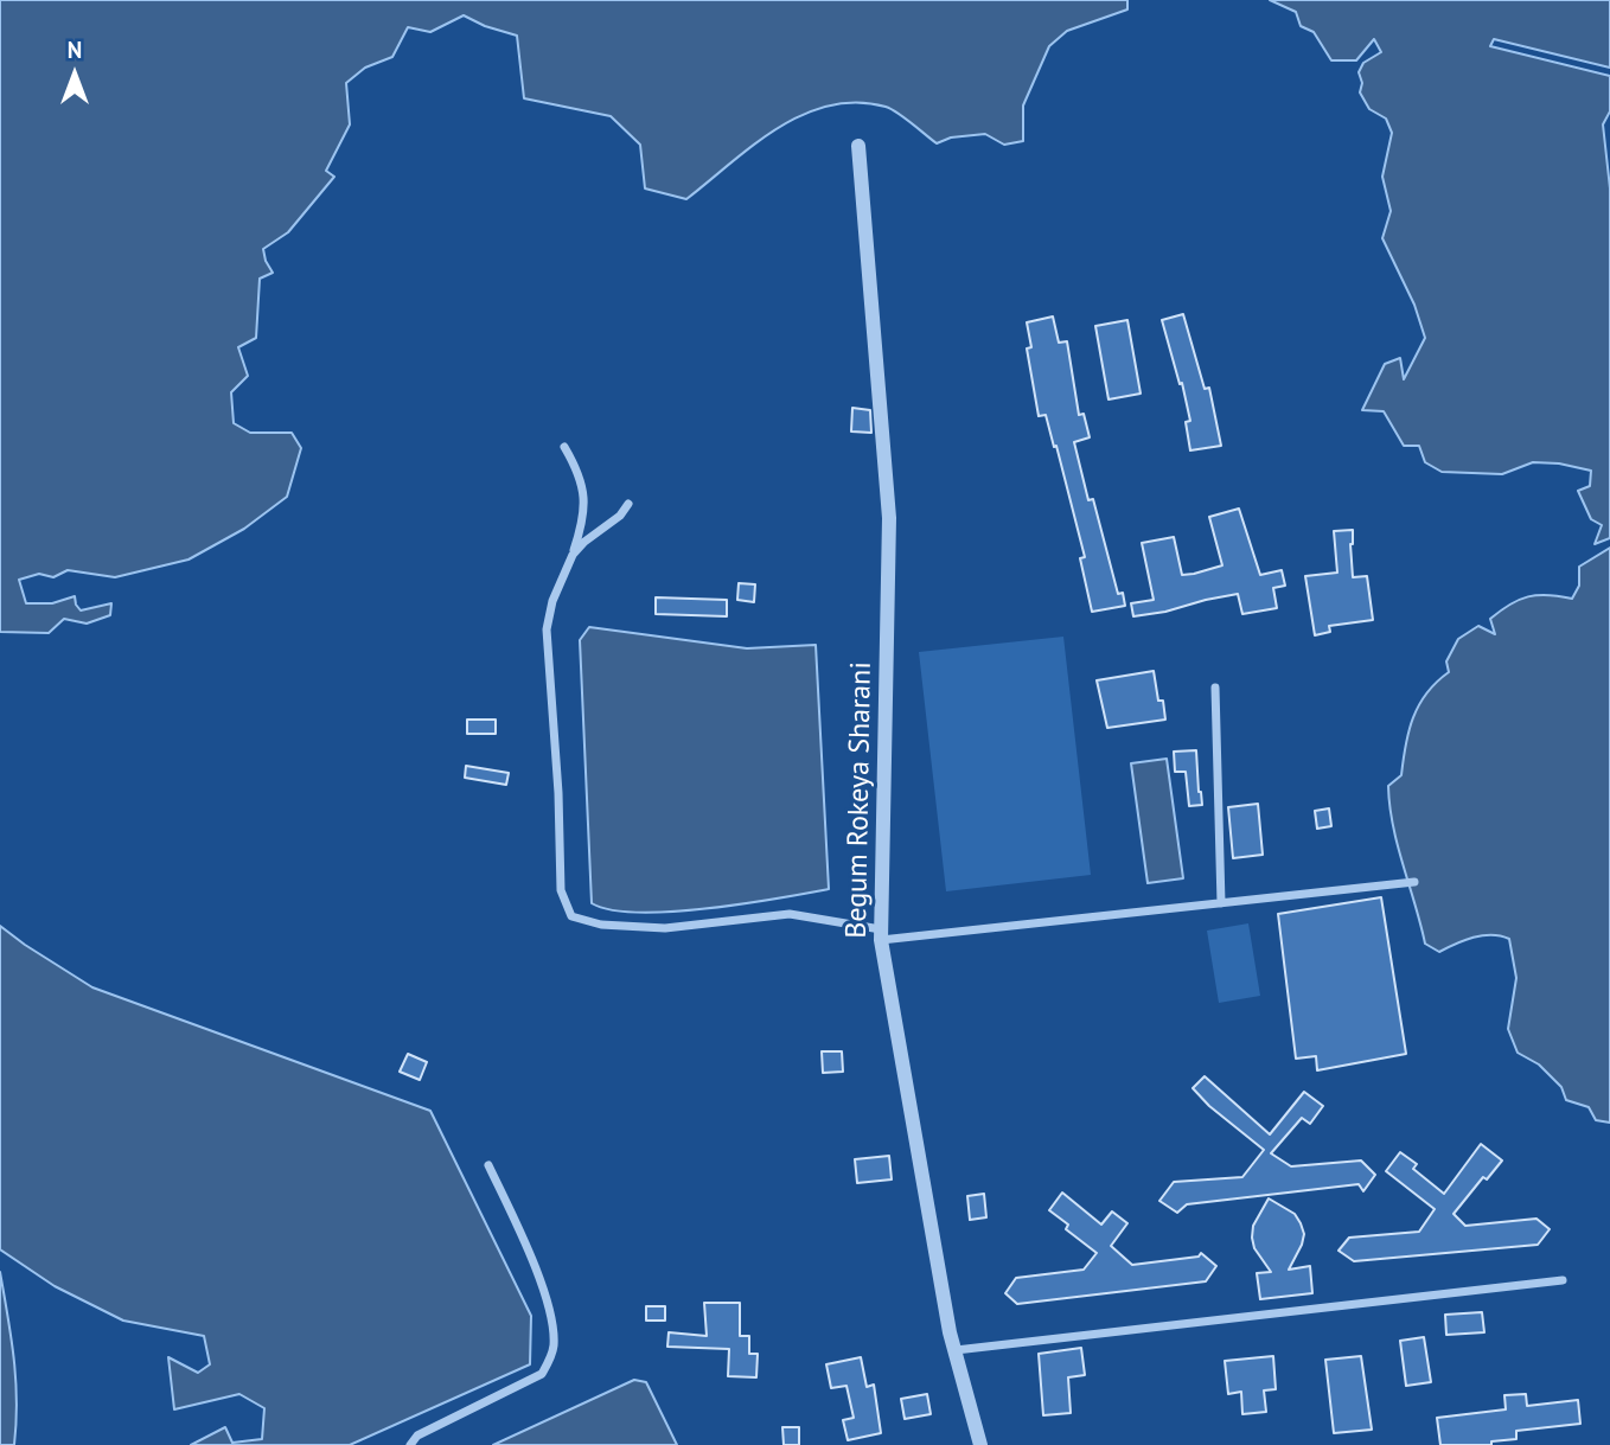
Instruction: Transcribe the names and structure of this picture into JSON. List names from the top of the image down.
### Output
{
  "streets": {
    "street": ["Begum Rokeya Sharani"]
  },
  "north": "top"
}
